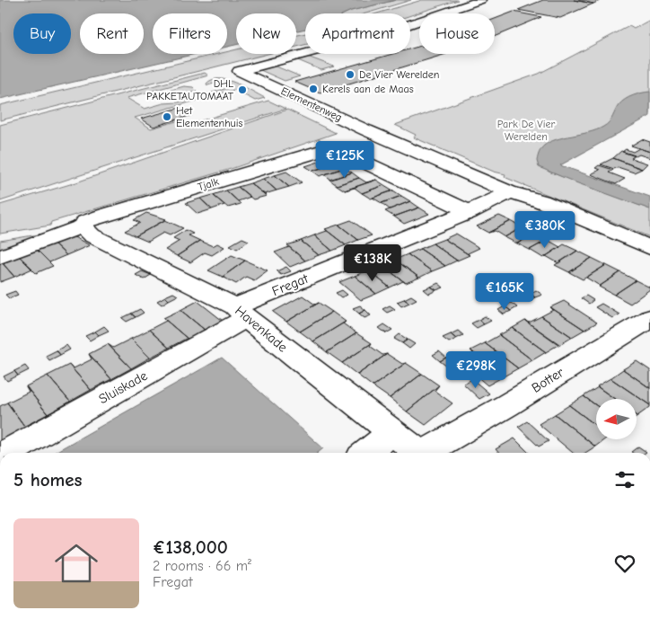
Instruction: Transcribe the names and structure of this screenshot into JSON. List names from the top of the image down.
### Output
{
  "streets": {
    "street": [
      "Elementenweg",
      "Tjalk",
      "Fregat",
      "Havenkade",
      "Botter",
      "Sluiskade"
    ]
  },
  "crossings": [
    ["Elementenweg", "Fregat"],
    ["Tjalk", "Fregat"],
    ["Tjalk", "Havenkade"],
    ["Fregat", "Havenkade"],
    ["Fregat", "Sluiskade"],
    ["Havenkade", "Sluiskade"]
  ],
  "parks": ["Park De Vier Werelden"],
  "places": [
    "De Vier Werelden",
    "Kerels aan de Maas",
    "DHL PAKKETAUTOMAAT",
    "Het Elementenhuis"
  ],
  "north": "left",
  "page": {
    "chip": [
      "Buy",
      "Rent",
      "Filters",
      "New",
      "Apartment",
      "House"
    ],
    "price": [
      "€125K",
      "€380K",
      "€138K",
      "€165K",
      "€298K"
    ],
    "heading": "5 homes",
    "list": [
      {
        "name": "€138,000",
        "note": "2 rooms · 66 m² · Fregat"
      }
    ]
  }
}
